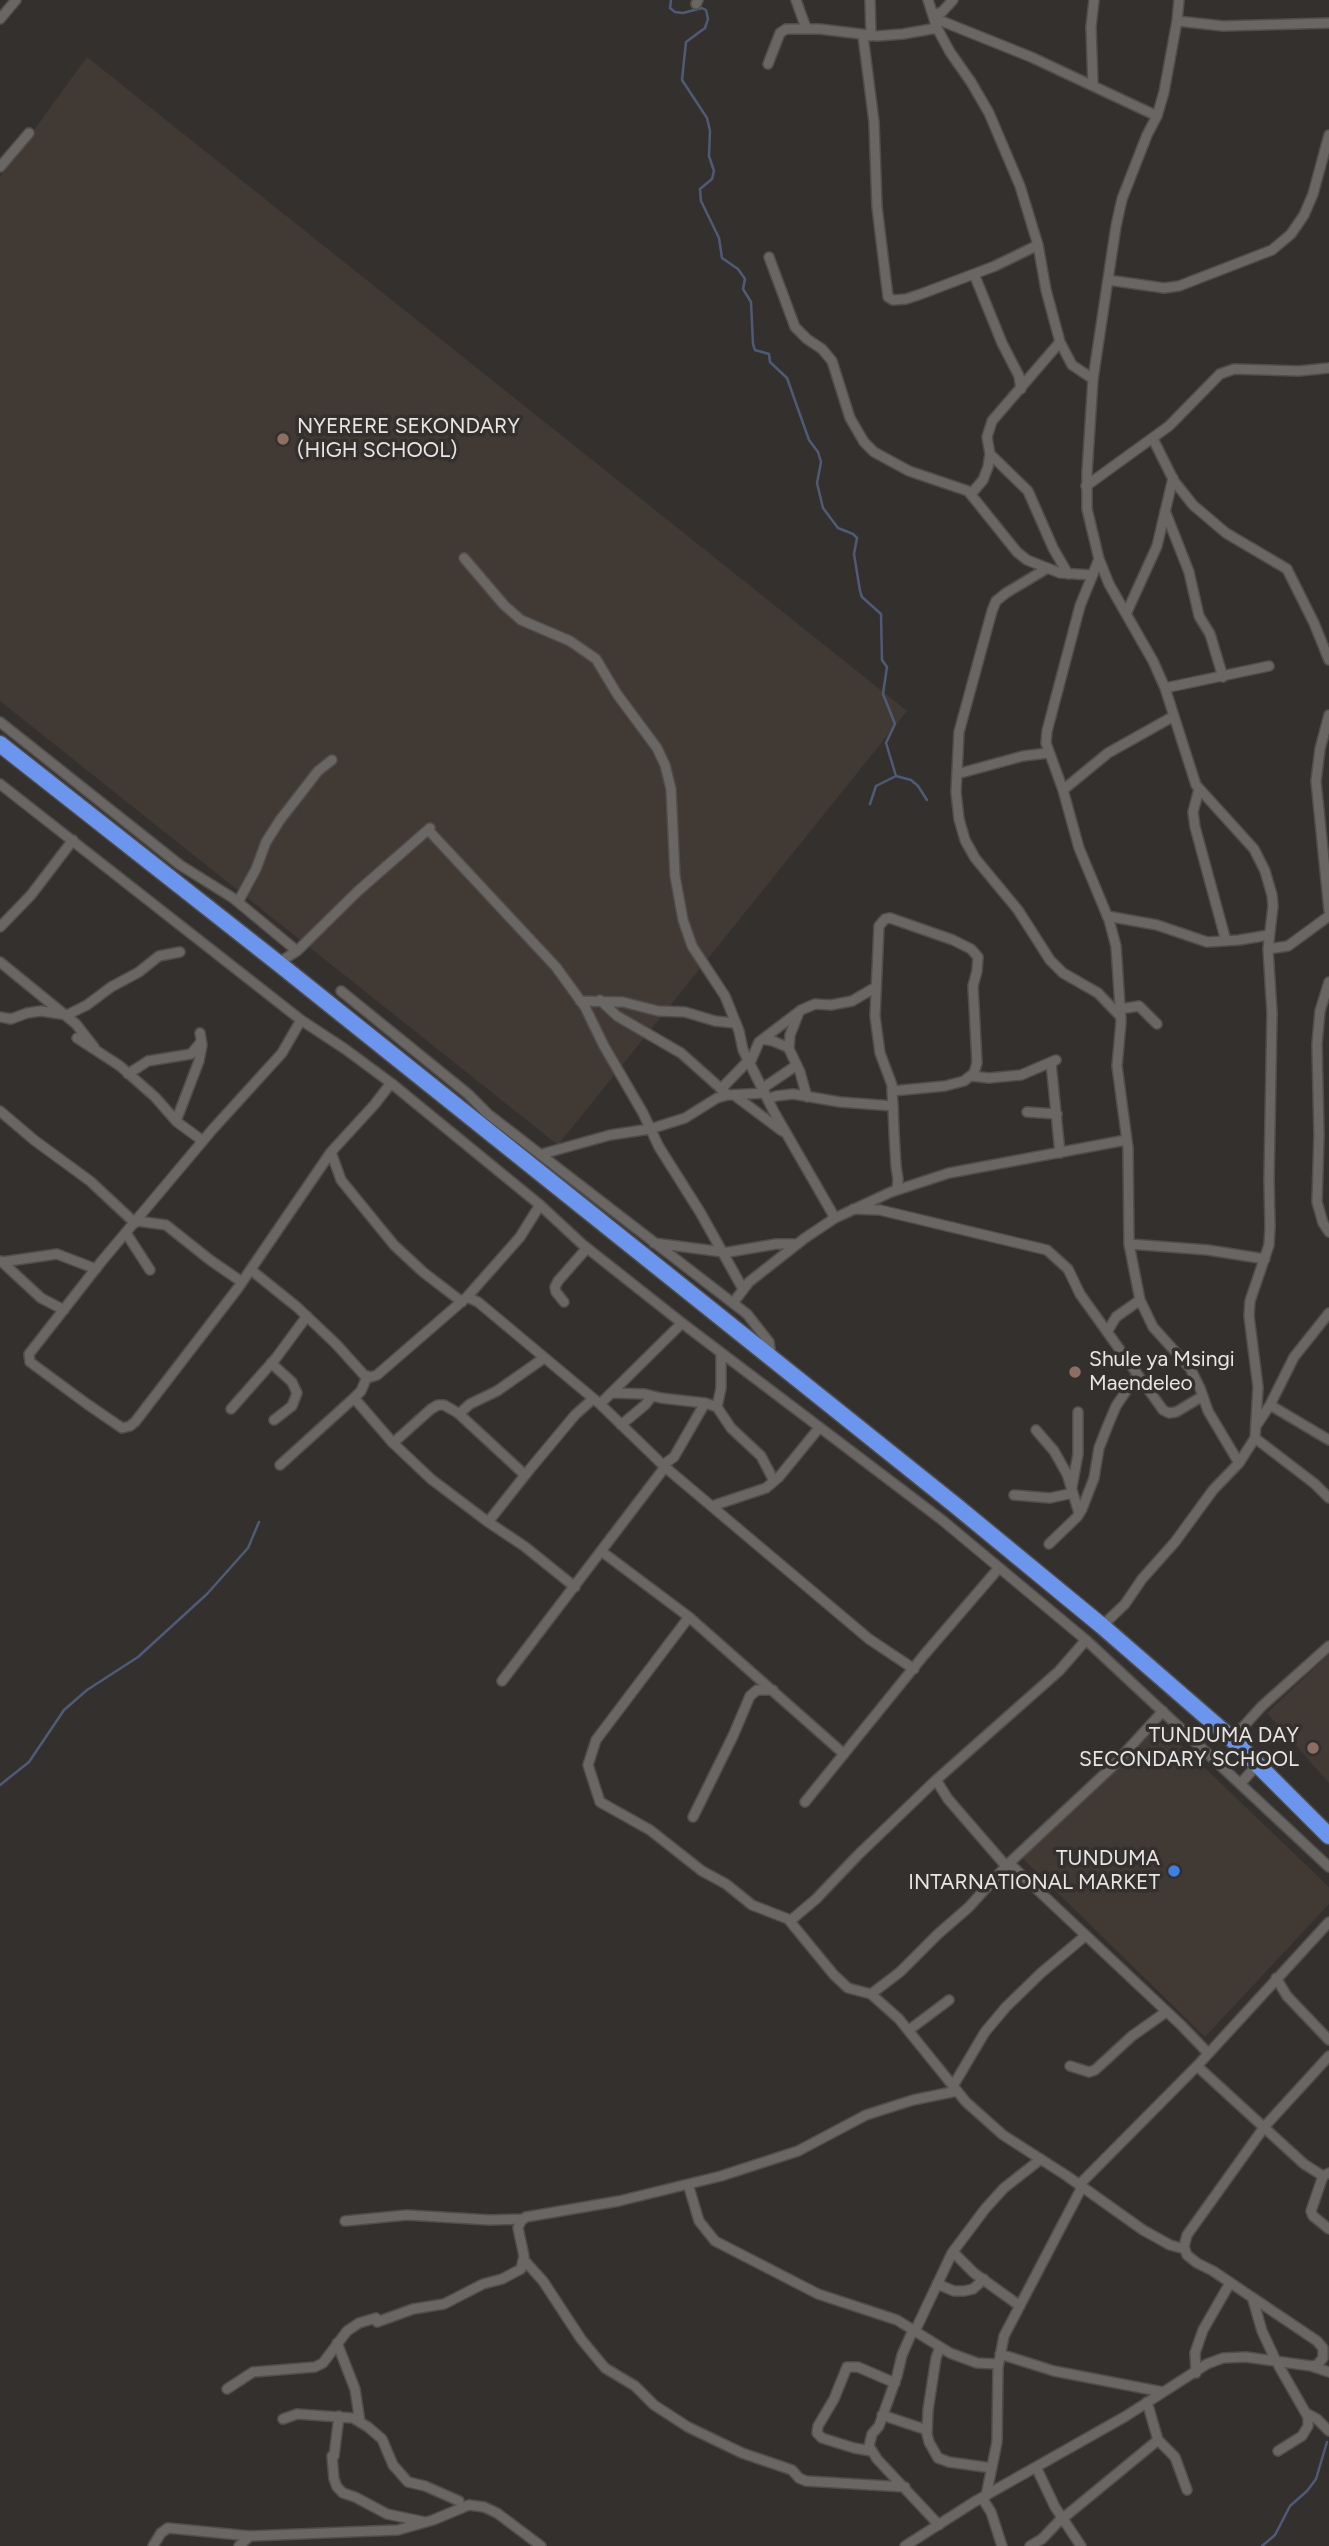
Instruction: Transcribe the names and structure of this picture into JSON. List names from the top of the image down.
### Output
{
  "places": [
    "NYERERE SEKONDARY (HIGH SCHOOL)",
    "Shule ya Msingi Maendeleo",
    "TUNDUMA DAY SECONDARY SCHOOL",
    "TUNDUMA INTARNATIONAL MARKET"
  ]
}
